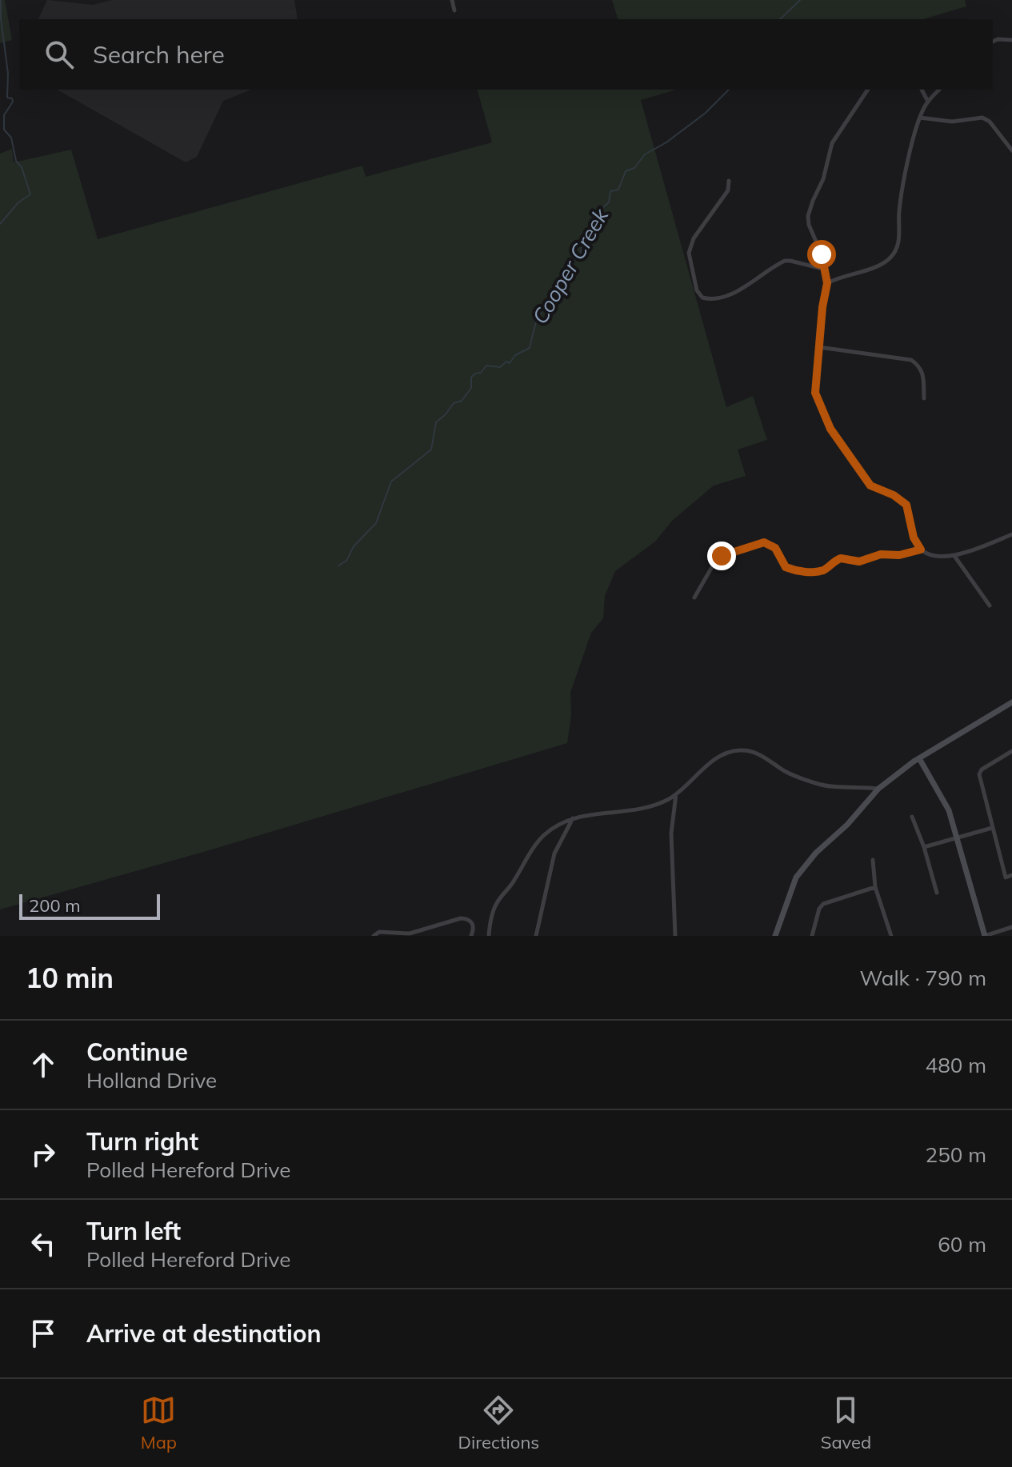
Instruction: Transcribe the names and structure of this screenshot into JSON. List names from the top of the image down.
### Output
{
  "water": ["Cooper Creek"],
  "scale_bar": "200 m",
  "page": {
    "search": "Search here",
    "scale": "200 m",
    "heading": ["10 min", "Walk · 790 m"],
    "list": [
      ["Continue", "Holland Drive", "480 m"],
      ["Turn right", "Polled Hereford Drive", "250 m"],
      ["Turn left", "Polled Hereford Drive", "60 m"],
      "Arrive at destination"
    ],
    "nav": ["Map", "Directions", "Saved"]
  }
}
